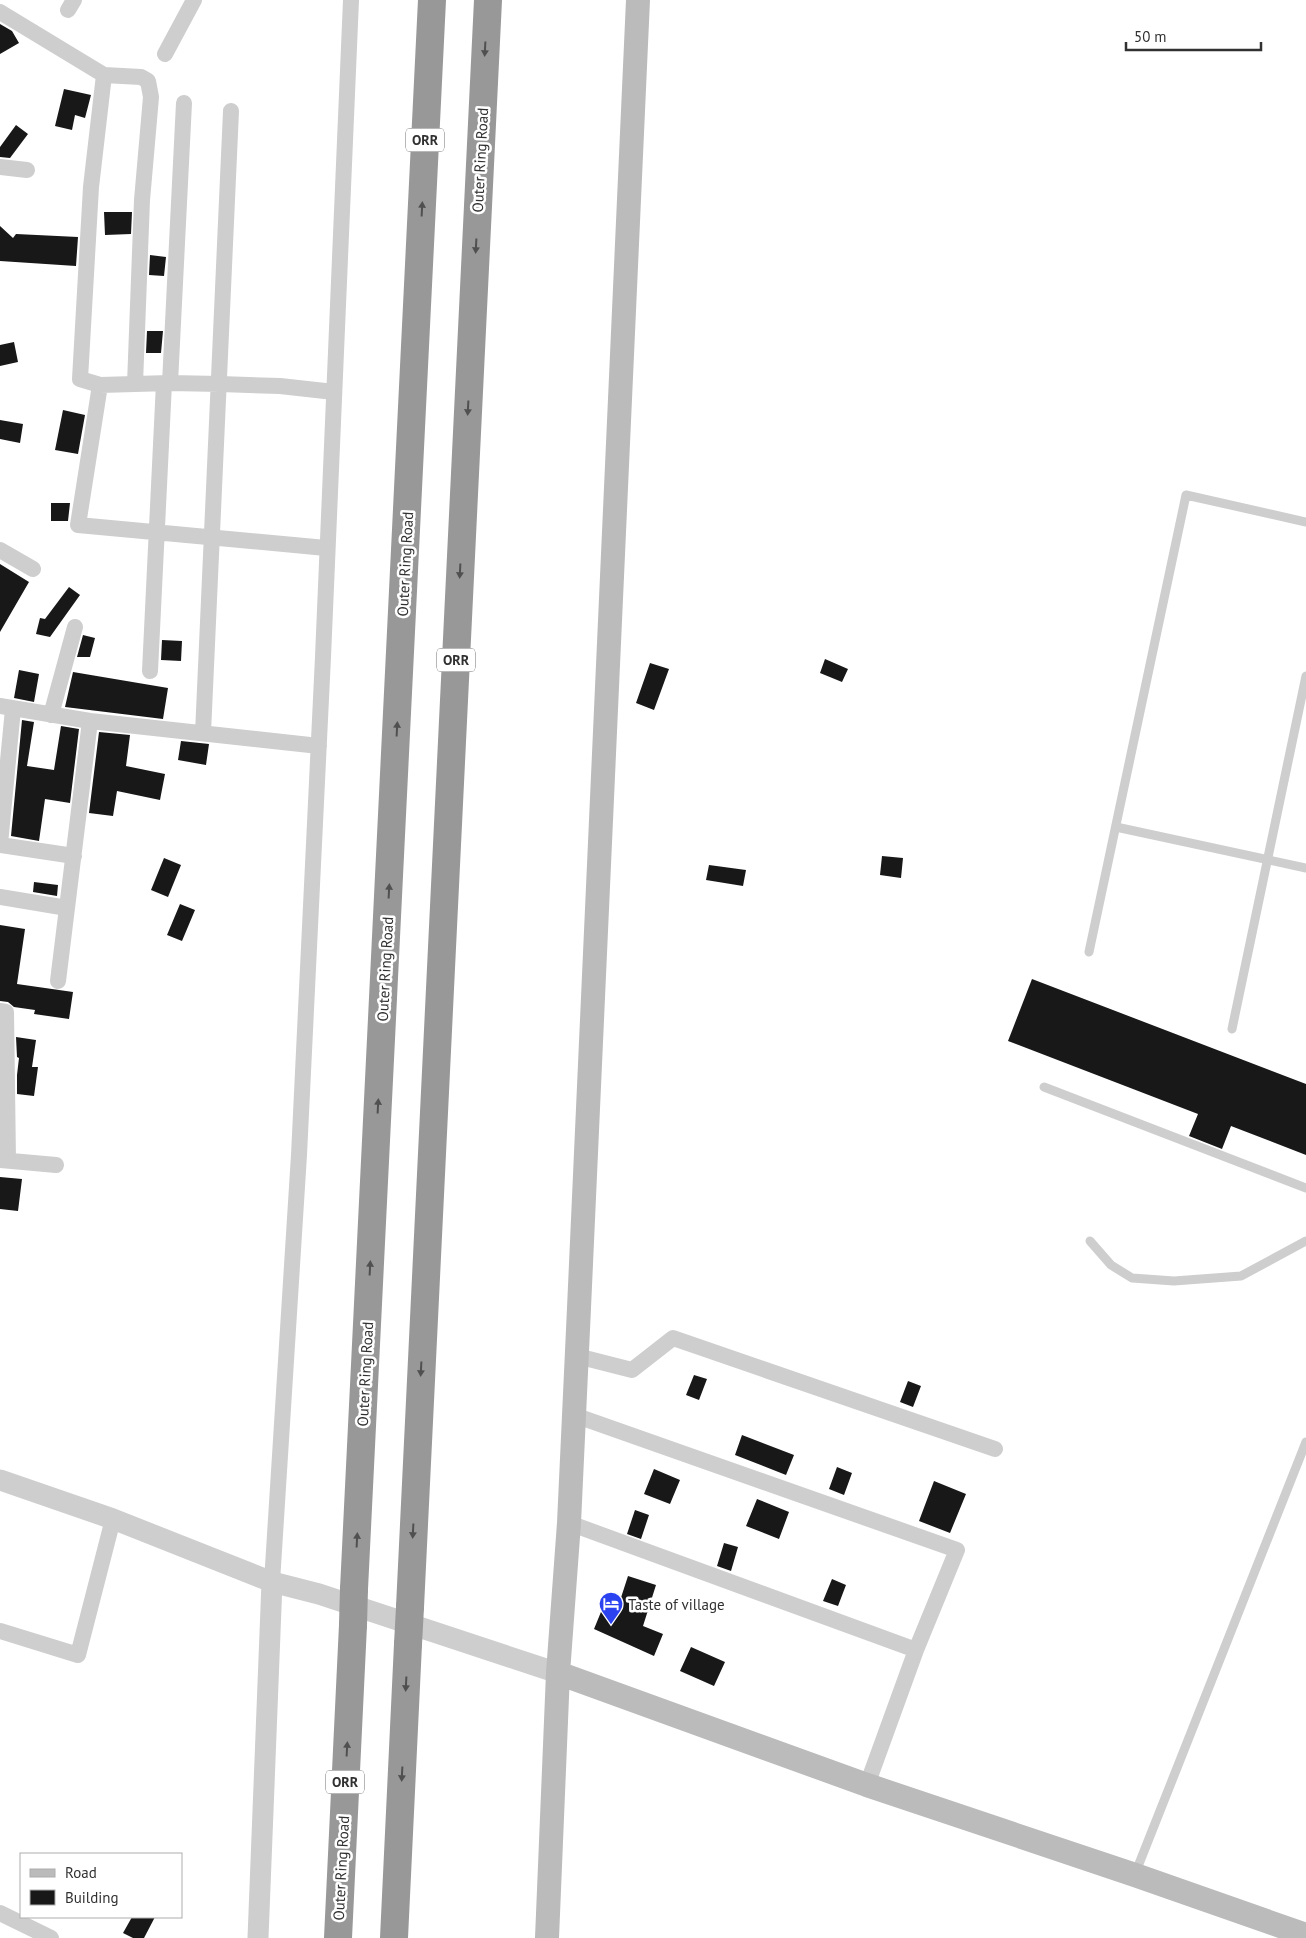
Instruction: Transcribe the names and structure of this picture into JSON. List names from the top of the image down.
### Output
{
  "streets": {
    "highway": ["ORR", "Outer Ring Road"]
  },
  "places": {
    "hotel": ["Taste of village"]
  },
  "legend": ["Road", "Building"],
  "scale_bar": "50 m"
}
